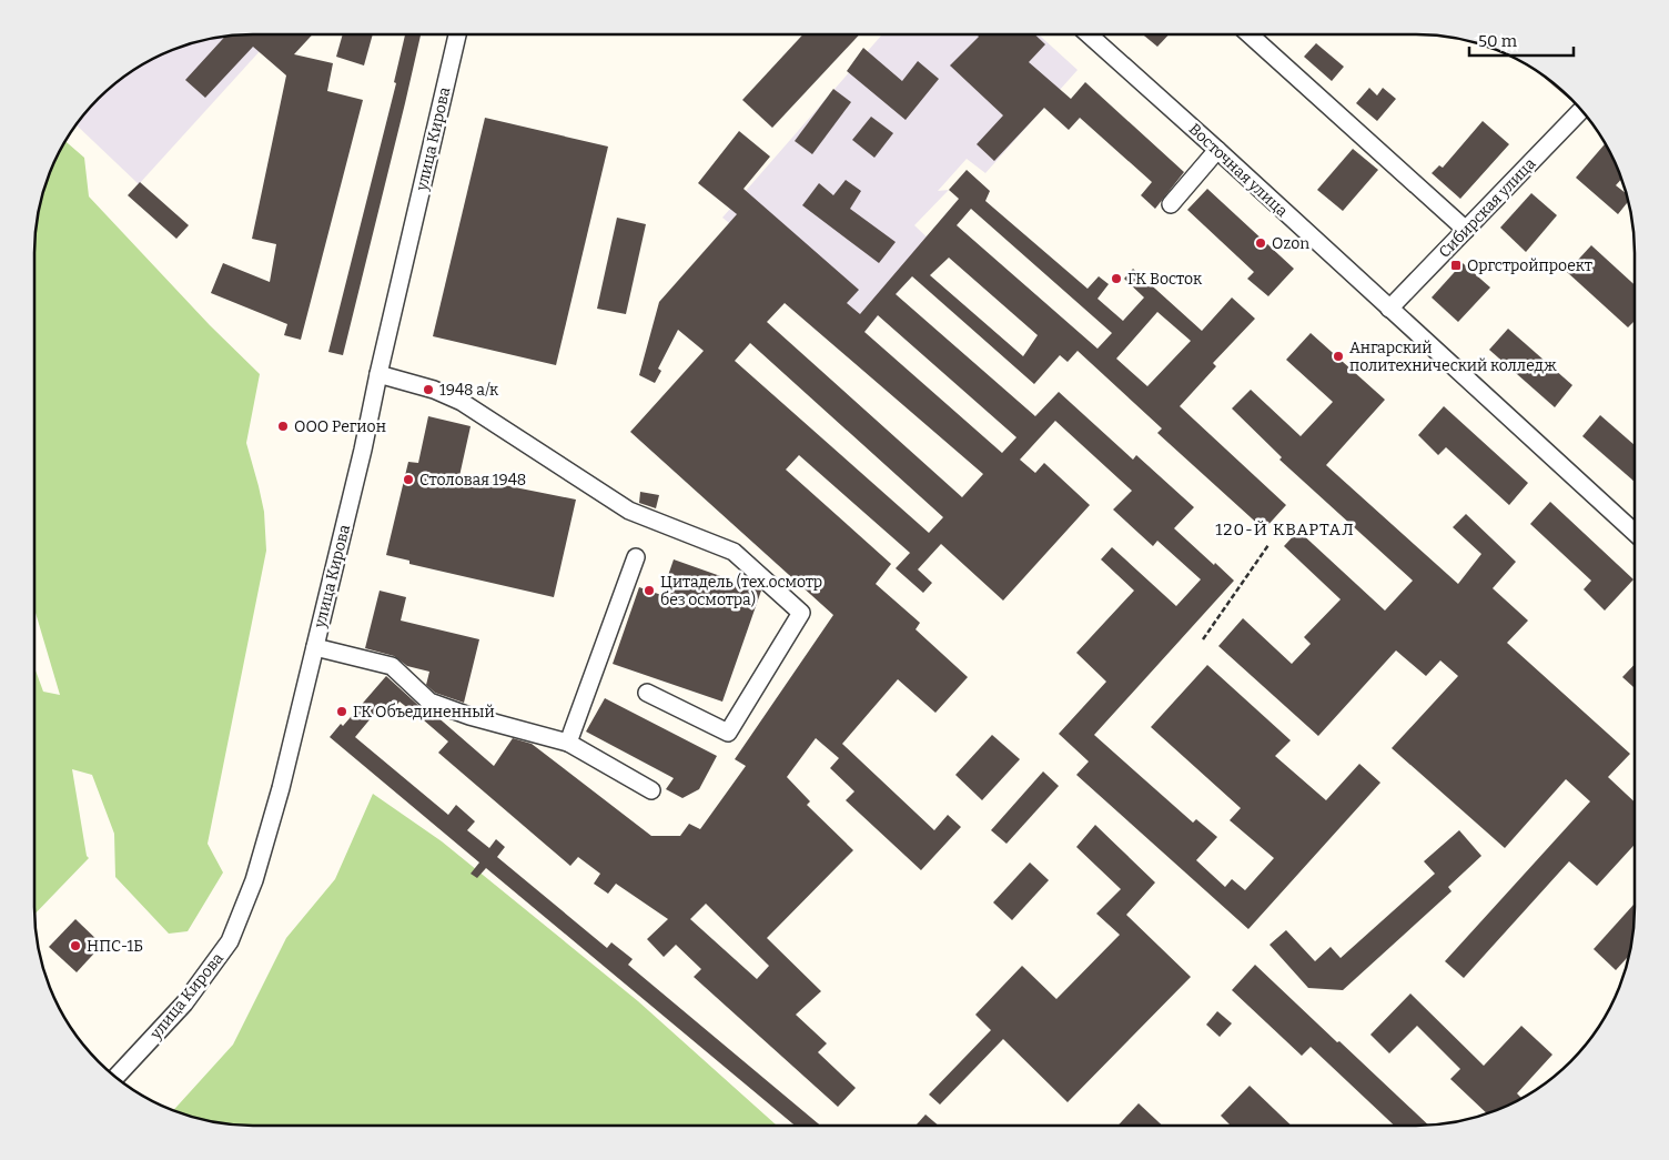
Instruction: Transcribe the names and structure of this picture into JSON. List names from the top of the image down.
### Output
{
  "streets": {
    "street": ["улица Кирова", "Восточная улица", "Сибирская улица"]
  },
  "crossings": [
    ["Восточная улица", "Сибирская улица"]
  ],
  "districts": ["120-Й КВАРТАЛ"],
  "places": {
    "other": [
      "Ozon",
      "ГК Восток",
      "Ангарский политехнический колледж",
      "1948 а/к",
      "ООО Регион",
      "Столовая 1948",
      "Цитадель (тех.осмотр без осмотра)",
      "ГК Объединенный",
      "НПС-1Б"
    ],
    "transit": ["Оргстройпроект"]
  },
  "scale_bar": "50 m"
}
